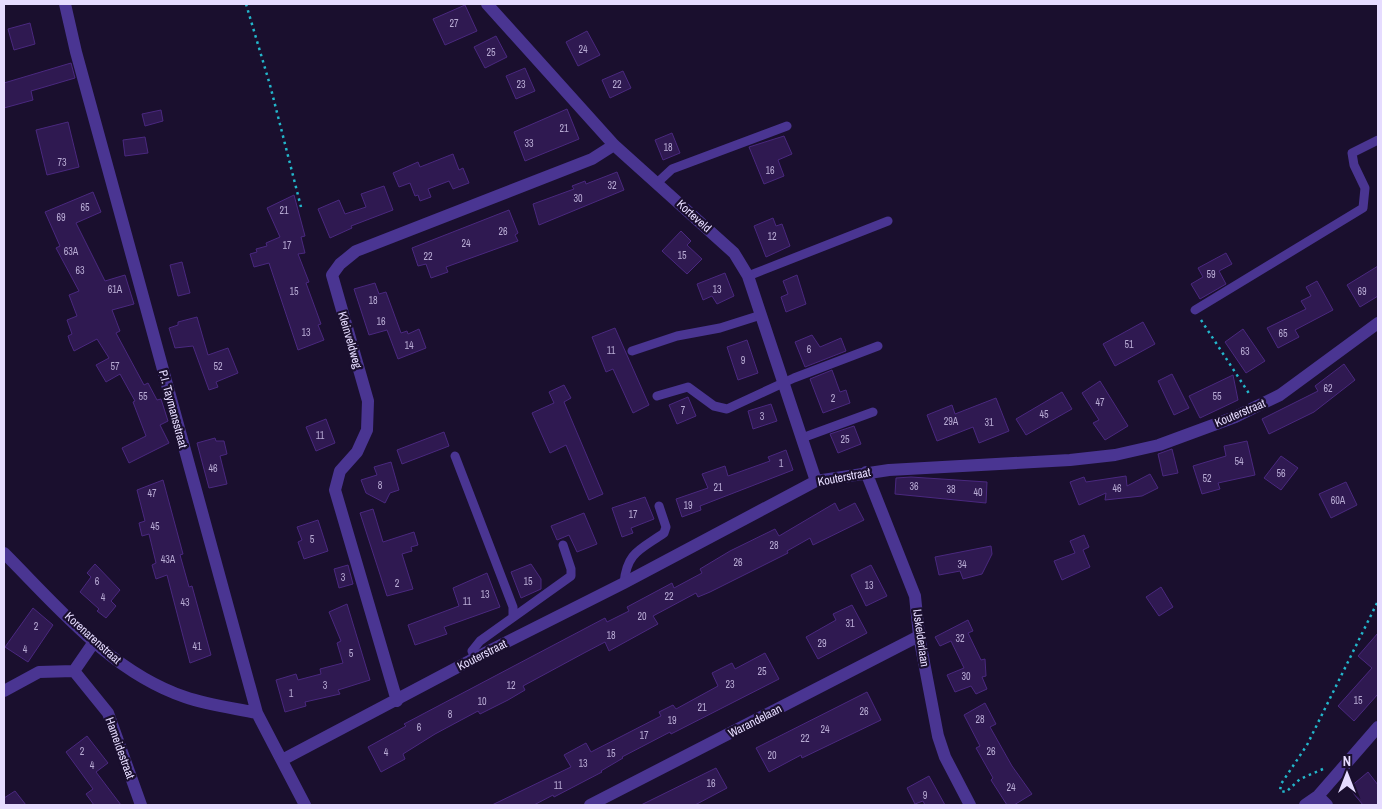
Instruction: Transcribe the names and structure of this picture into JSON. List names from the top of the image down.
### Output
{
  "streets": {
    "street": [
      "Korteveld",
      "Kleinveldweg",
      "P.I. Taymansstraat",
      "Kouterstraat",
      "Korenarenstraat",
      "IJskelderlaan",
      "Warandelaan",
      "Hameidestraat"
    ]
  },
  "crossings": [
    ["Korteveld", "Kleinveldweg"],
    ["Korteveld", "Kouterstraat"],
    ["Kleinveldweg", "Kouterstraat"],
    ["P.I. Taymansstraat", "Kouterstraat"],
    ["P.I. Taymansstraat", "Korenarenstraat"],
    ["Kouterstraat", "IJskelderlaan"],
    ["IJskelderlaan", "Warandelaan"]
  ],
  "house_numbers": [
    "27",
    "24",
    "25",
    "23",
    "22",
    "21",
    "33",
    "18",
    "73",
    "16",
    "32",
    "30",
    "65",
    "21",
    "69",
    "26",
    "12",
    "24",
    "17",
    "63A",
    "15",
    "22",
    "63",
    "59",
    "61A",
    "13",
    "15",
    "69",
    "18",
    "16",
    "13",
    "65",
    "51",
    "14",
    "6",
    "11",
    "63",
    "9",
    "57",
    "52",
    "62",
    "55",
    "55",
    "2",
    "47",
    "7",
    "45",
    "3",
    "29A",
    "31",
    "11",
    "25",
    "54",
    "1",
    "46",
    "56",
    "52",
    "8",
    "36",
    "21",
    "46",
    "38",
    "40",
    "47",
    "60A",
    "19",
    "17",
    "45",
    "5",
    "28",
    "43A",
    "26",
    "34",
    "3",
    "6",
    "15",
    "2",
    "13",
    "13",
    "22",
    "4",
    "11",
    "43",
    "20",
    "31",
    "2",
    "18",
    "32",
    "29",
    "41",
    "4",
    "5",
    "25",
    "30",
    "23",
    "3",
    "12",
    "1",
    "15",
    "10",
    "21",
    "26",
    "8",
    "28",
    "19",
    "6",
    "24",
    "17",
    "22",
    "2",
    "26",
    "4",
    "15",
    "20",
    "13",
    "4",
    "16",
    "11",
    "24",
    "9"
  ],
  "north": "top"
}
